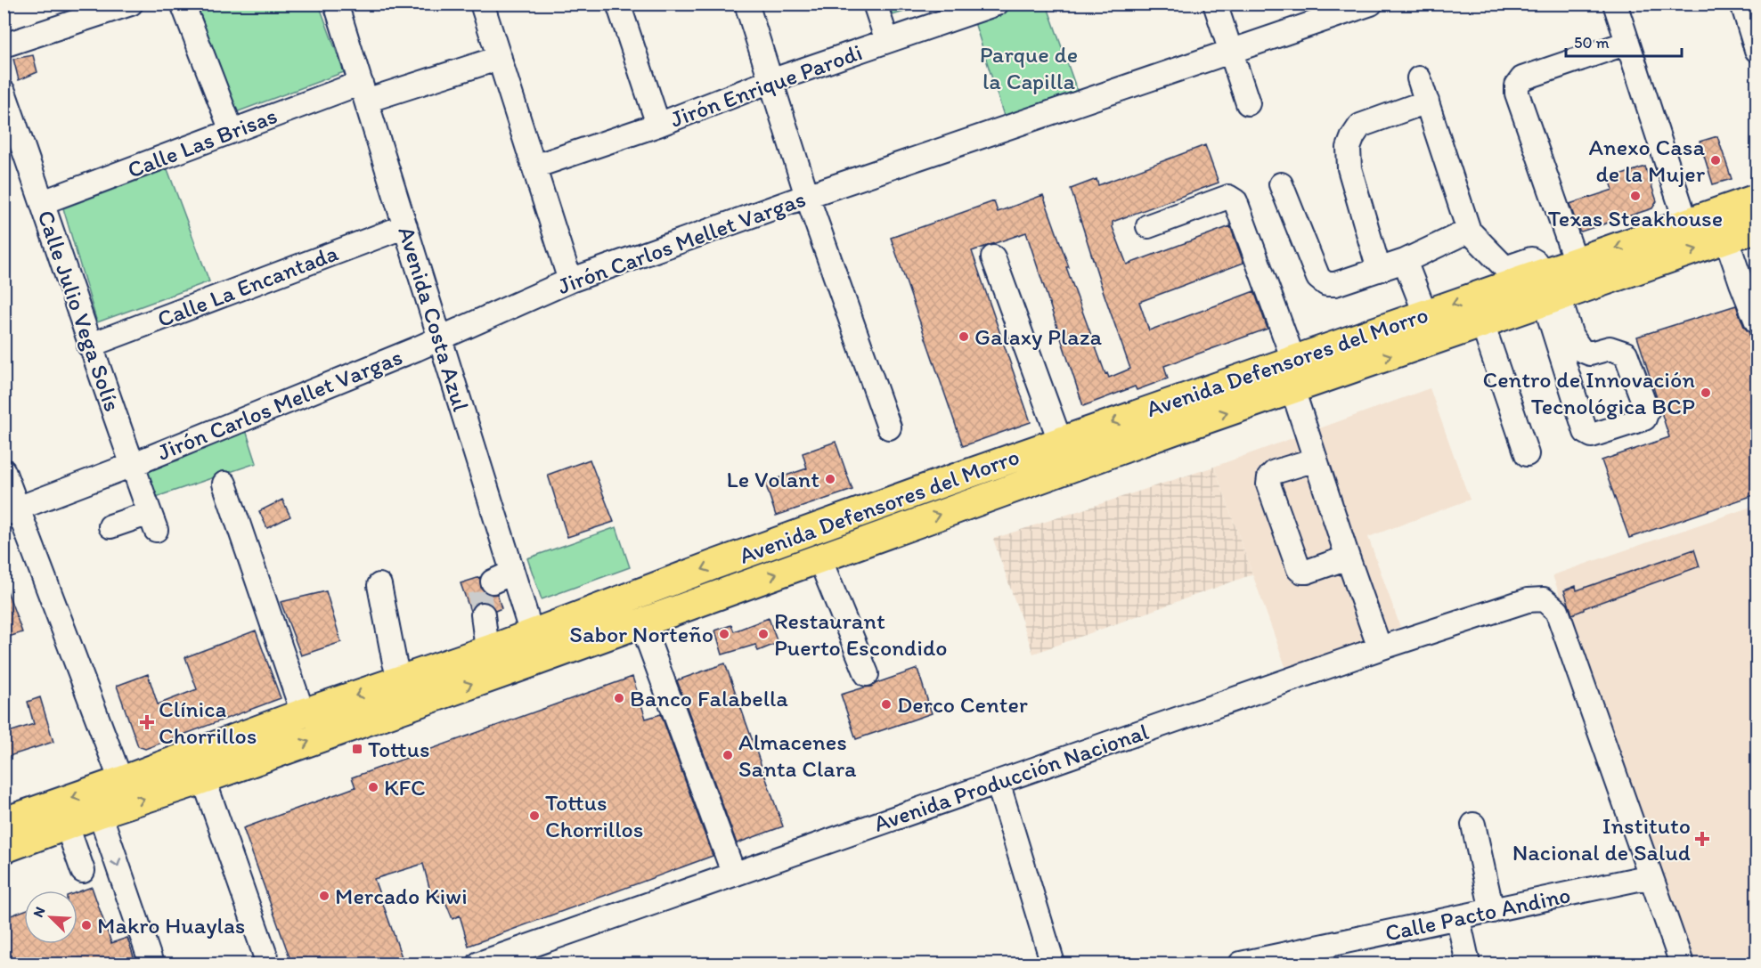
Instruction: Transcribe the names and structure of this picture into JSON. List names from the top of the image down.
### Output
{
  "streets": {
    "main road": ["Avenida Defensores del Morro"],
    "street": [
      "Jirón Enrique Parodi",
      "Calle Las Brisas",
      "Jirón Carlos Mellet Vargas",
      "Calle La Encantada",
      "Calle Julio Vega Solís",
      "Avenida Costa Azul",
      "Avenida Producción Nacional",
      "Calle Pacto Andino"
    ]
  },
  "crossings": [
    ["Calle Las Brisas", "Calle Julio Vega Solís"],
    ["Calle Las Brisas", "Avenida Costa Azul"],
    ["Jirón Carlos Mellet Vargas", "Calle Julio Vega Solís"],
    ["Jirón Carlos Mellet Vargas", "Avenida Costa Azul"],
    ["Calle La Encantada", "Calle Julio Vega Solís"],
    ["Calle La Encantada", "Avenida Costa Azul"],
    ["Avenida Costa Azul", "Avenida Defensores del Morro"],
    ["Avenida Producción Nacional", "Calle Pacto Andino"]
  ],
  "parks": ["Parque de la Capilla"],
  "places": {
    "other": [
      "Anexo Casa de la Mujer",
      "Texas Steakhouse",
      "Galaxy Plaza",
      "Centro de Innovación Tecnológica BCP",
      "Le Volant",
      "Sabor Norteño",
      "Restaurant Puerto Escondido",
      "Banco Falabella",
      "Derco Center",
      "Almacenes Santa Clara",
      "KFC",
      "Tottus Chorrillos",
      "Mercado Kiwi",
      "Makro Huaylas"
    ],
    "health": ["Clínica Chorrillos", "Instituto Nacional de Salud"],
    "transit": ["Tottus"]
  },
  "scale_bar": "50 m",
  "north": "top left"
}
